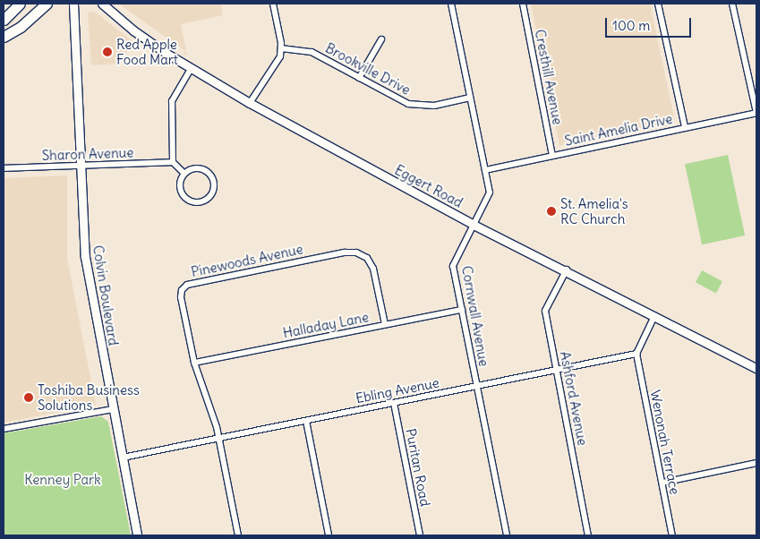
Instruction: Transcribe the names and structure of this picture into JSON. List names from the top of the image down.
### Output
{
  "streets": {
    "street": [
      "Brookville Drive",
      "Cresthill Avenue",
      "Saint Amelia Drive",
      "Sharon Avenue",
      "Eggert Road",
      "Pinewoods Avenue",
      "Colvin Boulevard",
      "Cornwall Avenue",
      "Halladay Lane",
      "Ebling Avenue",
      "Ashford Avenue",
      "Wenonah Terrace",
      "Puritan Road"
    ]
  },
  "crossings": [
    ["Brookville Drive", "Cornwall Avenue"],
    ["Cresthill Avenue", "Saint Amelia Drive"],
    ["Saint Amelia Drive", "Cornwall Avenue"],
    ["Sharon Avenue", "Colvin Boulevard"],
    ["Eggert Road", "Cornwall Avenue"],
    ["Eggert Road", "Ashford Avenue"],
    ["Pinewoods Avenue", "Halladay Lane"],
    ["Pinewoods Avenue", "Ebling Avenue"],
    ["Colvin Boulevard", "Ebling Avenue"],
    ["Cornwall Avenue", "Halladay Lane"],
    ["Cornwall Avenue", "Ebling Avenue"],
    ["Ebling Avenue", "Ashford Avenue"],
    ["Ebling Avenue", "Wenonah Terrace"],
    ["Ebling Avenue", "Puritan Road"]
  ],
  "parks": ["Kenney Park"],
  "places": ["Red Apple Food Mart", "St. Amelia's RC Church", "Toshiba Business Solutions"],
  "scale_bar": "100 m"
}
